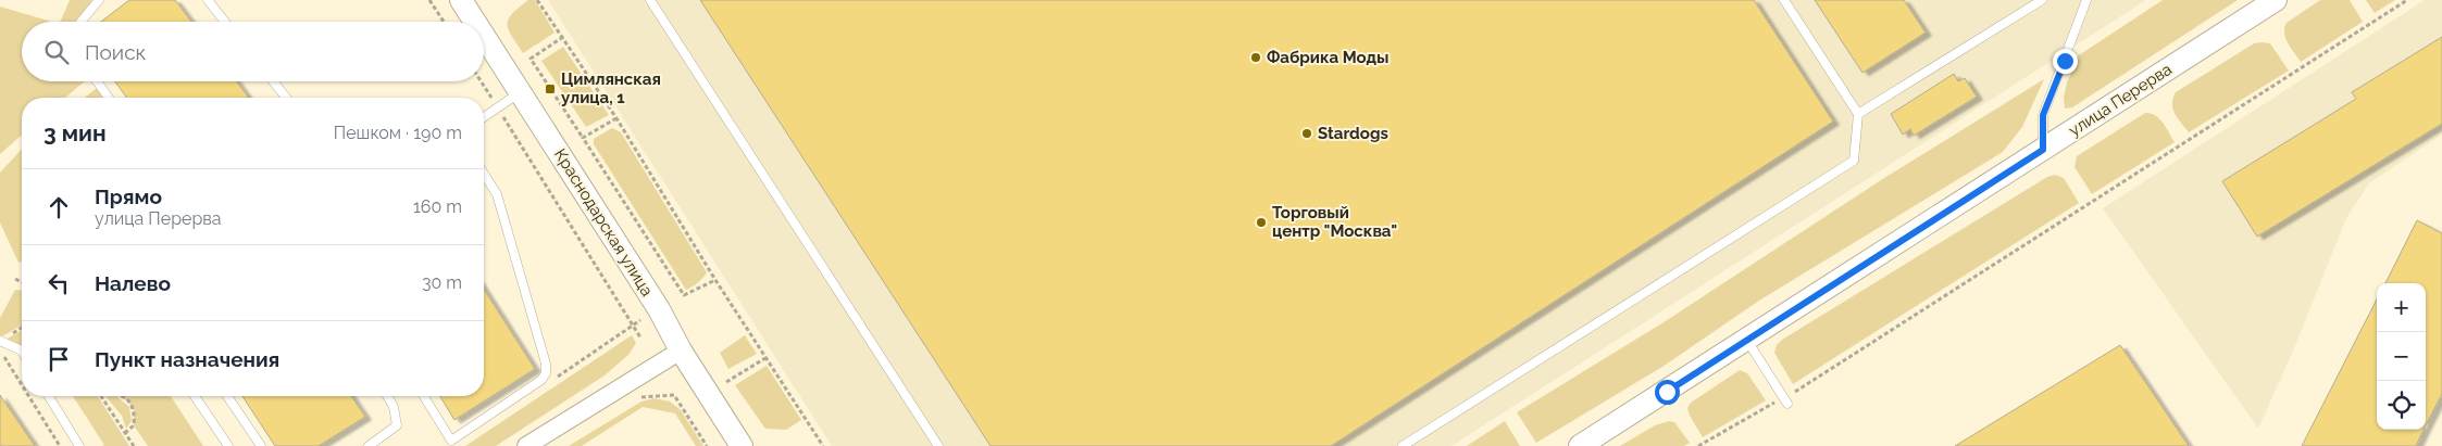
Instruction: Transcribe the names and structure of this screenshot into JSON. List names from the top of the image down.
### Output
{
  "streets": {
    "street": ["улица Перерва", "Краснодарская улица"]
  },
  "places": {
    "other": ["Фабрика Моды", "Stardogs", "Торговый центр \"Москва\""],
    "transit": ["Цимлянская улица, 1"]
  },
  "page": {
    "search": "Поиск",
    "heading": ["3 мин", "Пешком · 190 m"],
    "list": [
      ["Прямо", "улица Перерва", "160 m"],
      ["Налево", "30 m"],
      "Пункт назначения"
    ],
    "map_buttons": ["+", "−"]
  }
}
